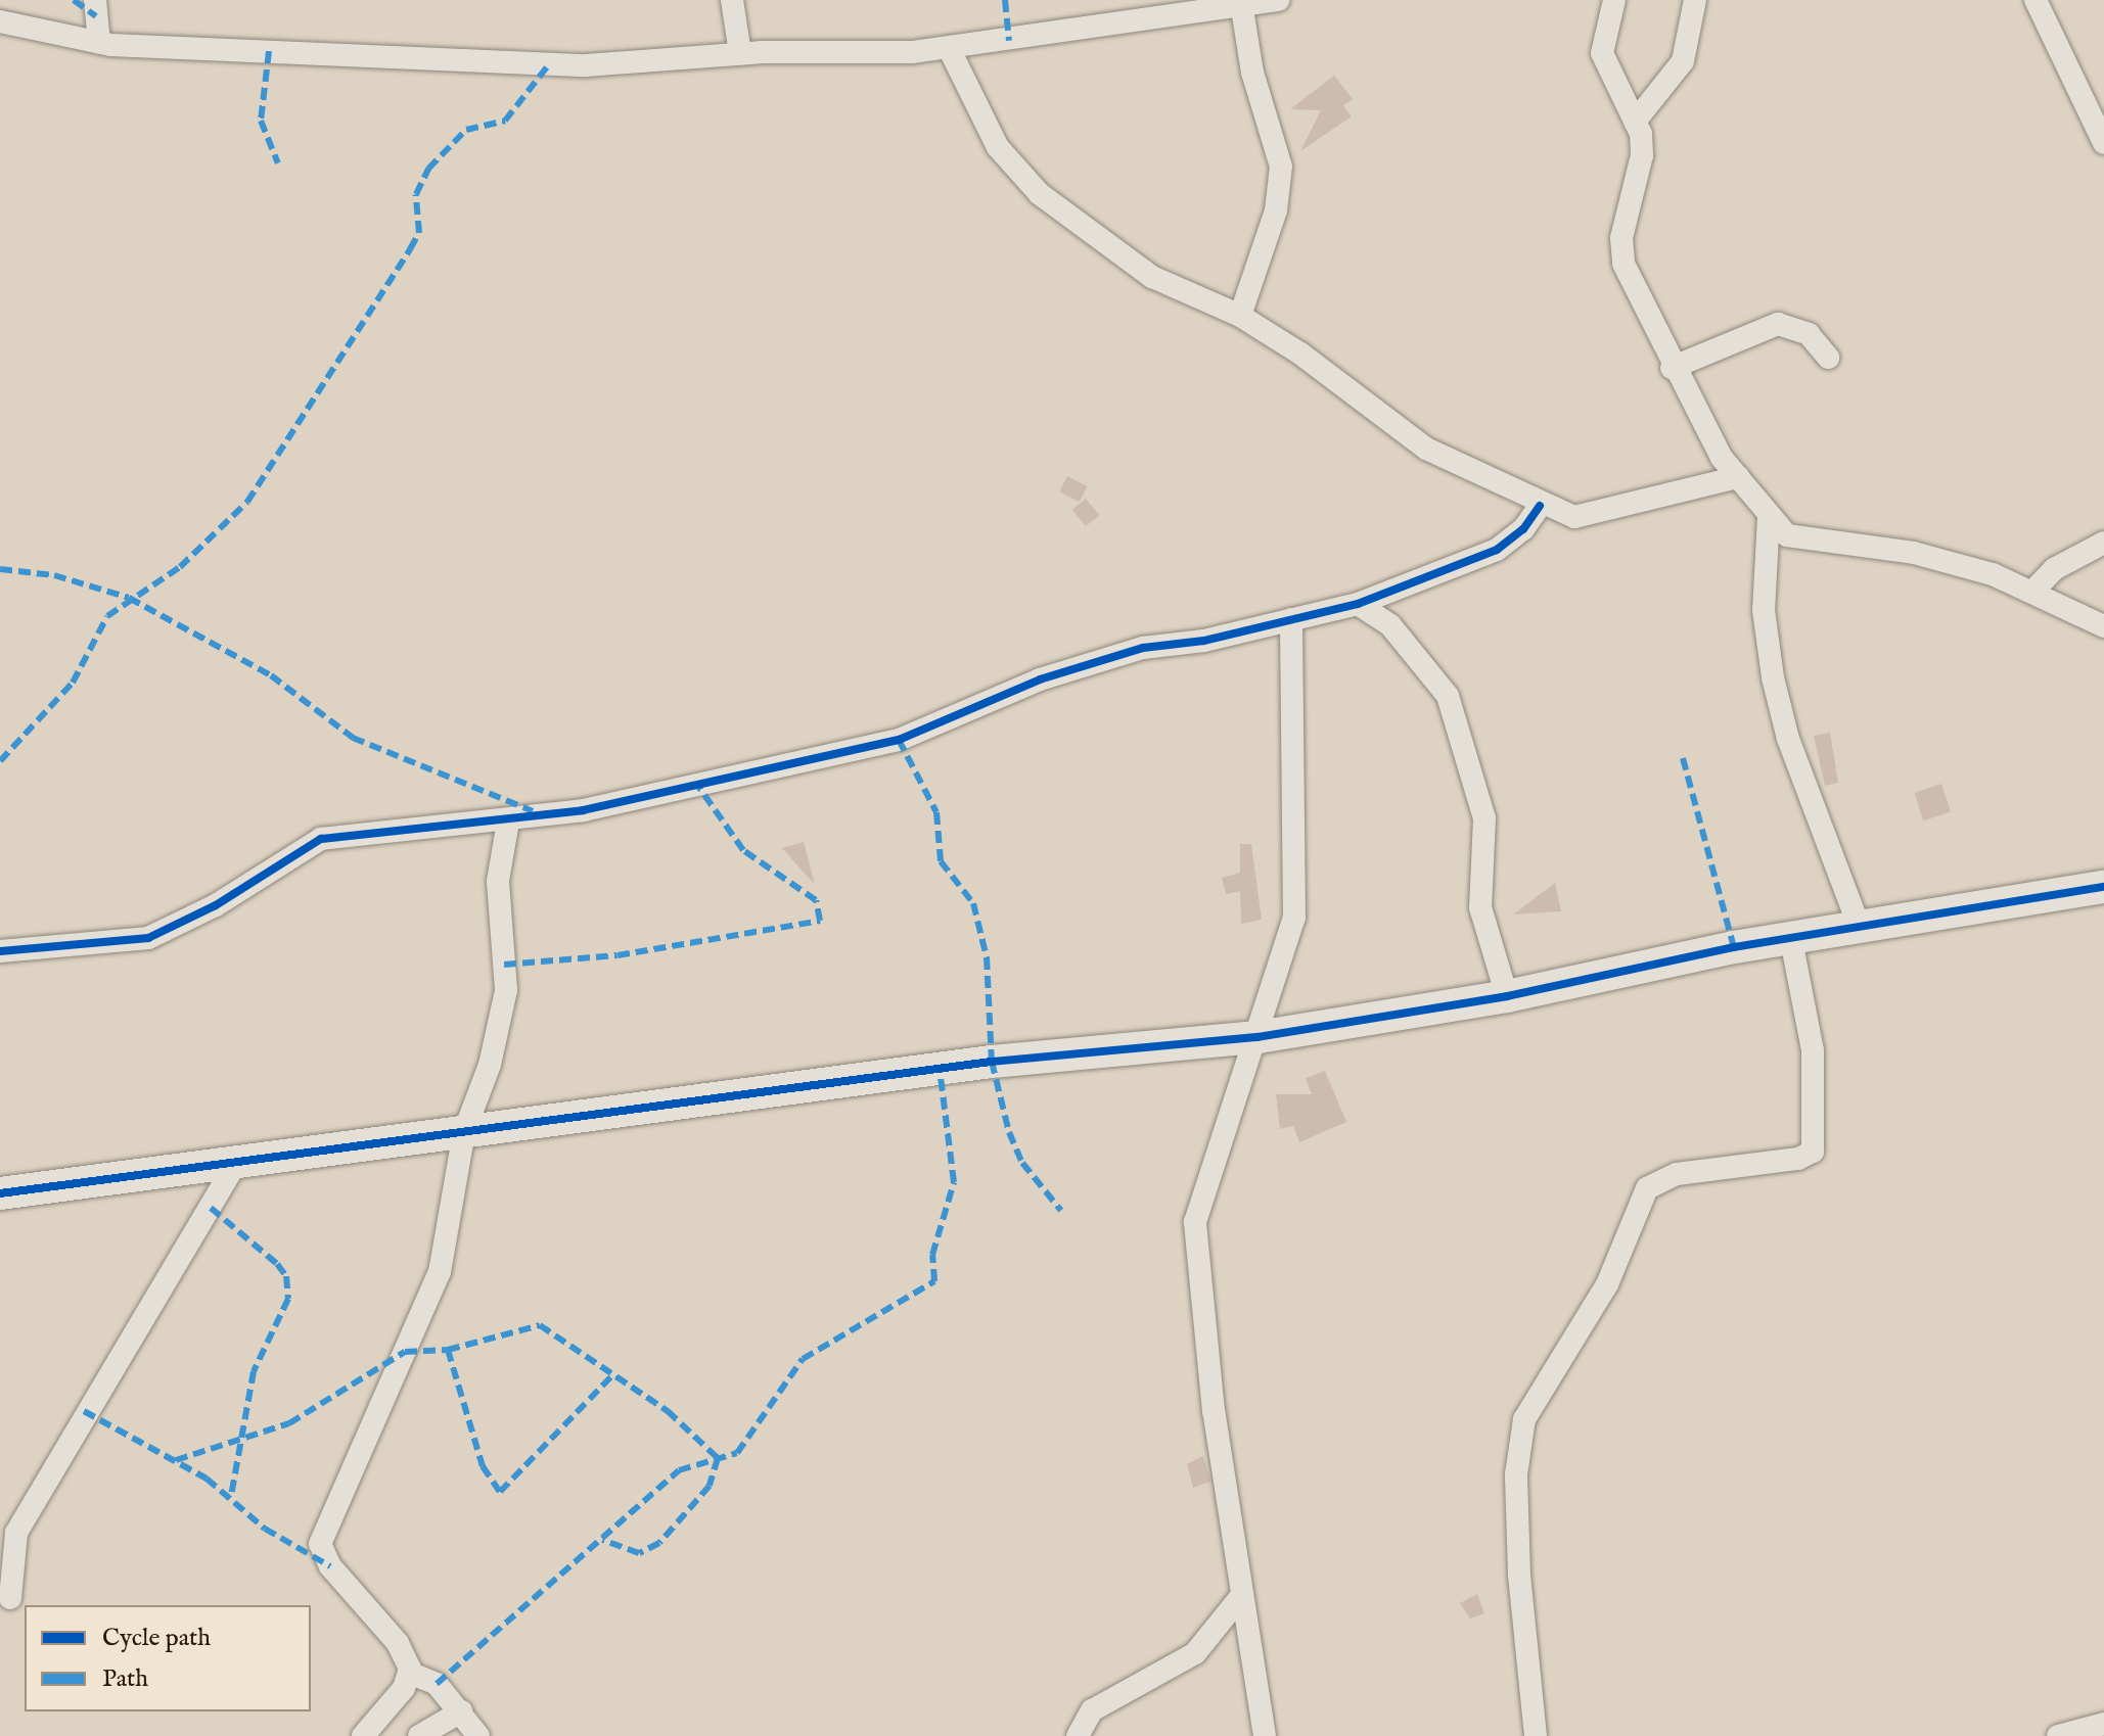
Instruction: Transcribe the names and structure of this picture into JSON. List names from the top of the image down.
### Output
{
  "legend": ["Cycle path", "Path"]
}
